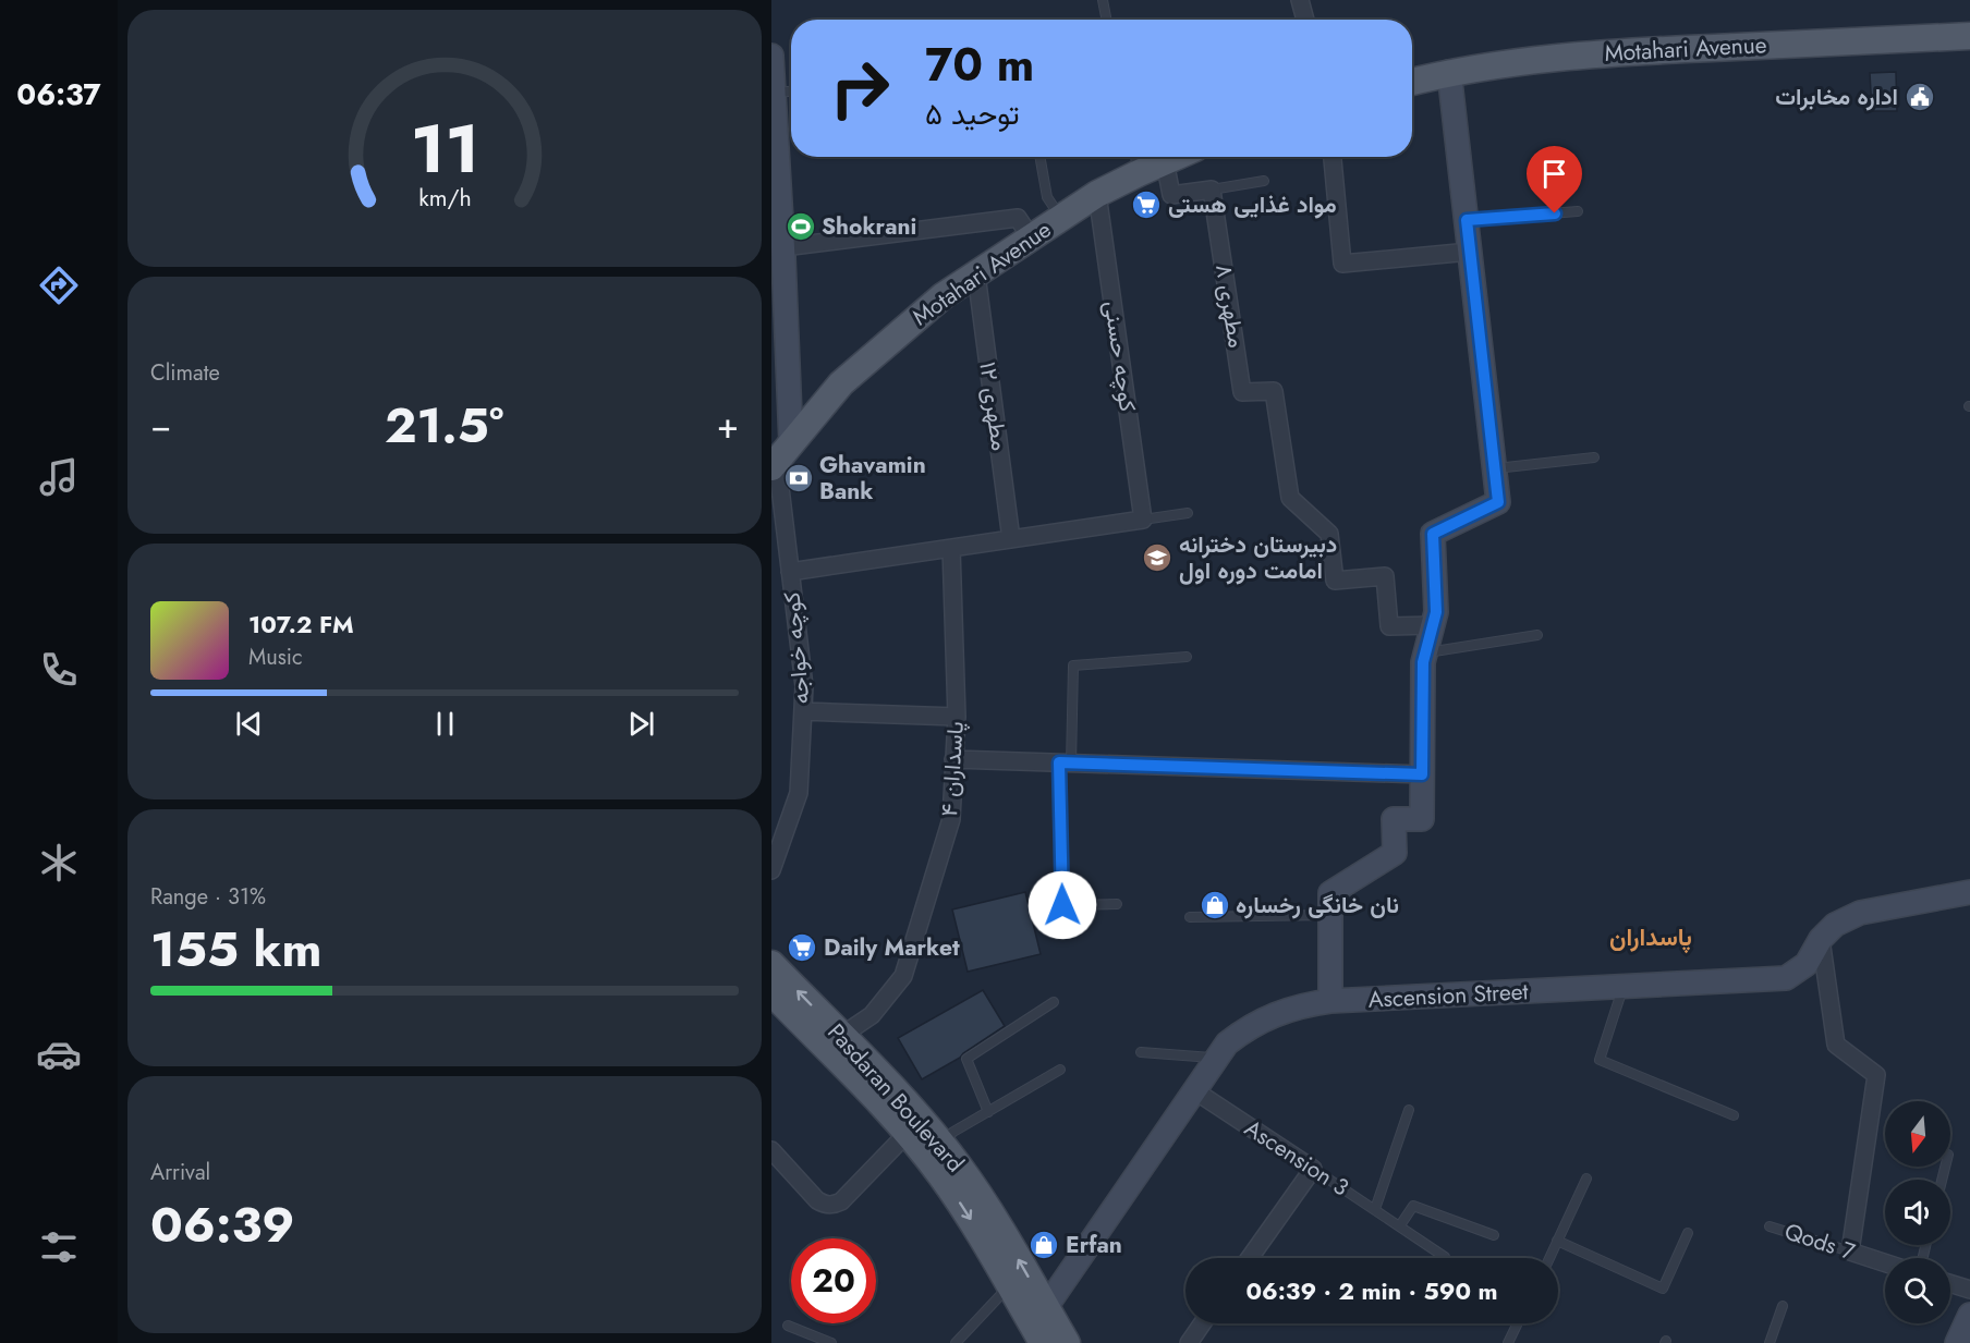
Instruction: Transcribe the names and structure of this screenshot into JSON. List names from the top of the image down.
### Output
{
  "streets": {
    "main road": ["Motahari Avenue", "Pasdaran Boulevard"],
    "street": [
      "مطهری ۸",
      "کوچه حسنی",
      "مطهری ۱۲",
      "کوچه خواجه",
      "پاسداران ۴",
      "Ascension Street",
      "Ascension 3",
      "Qods 7"
    ]
  },
  "crossings": [
    ["Motahari Avenue", "کوچه حسنی"],
    ["Motahari Avenue", "مطهری ۱۲"],
    ["Motahari Avenue", "کوچه خواجه"],
    ["پاسداران ۴", "Pasdaran Boulevard"],
    ["Ascension Street", "Pasdaran Boulevard"],
    ["Ascension Street", "Ascension 3"]
  ],
  "districts": ["پاسداران"],
  "places": {
    "public building": ["اداره مخابرات"],
    "supermarket": ["مواد غذایی هستی", "Daily Market"],
    "sports": ["Shokrani"],
    "bank": ["Ghavamin Bank"],
    "school or university": ["دبیرستان دخترانه امامت دوره اول"],
    "shop": ["نان خانگی رخساره", "Erfan"]
  },
  "north": "bottom",
  "page": {
    "tabs": "06:37",
    "turn": ["70 m", "توحید ۵"],
    "tile": [
      "Climate",
      ["Range · 31%", "155 km"],
      ["Arrival", "06:39"]
    ],
    "heat": ["−", "21.5°", "+"],
    "song": ["107.2 FM", "Music"],
    "limit": "20",
    "trip": "06:39 · 2 min · 590 m",
    "gauge": ["11", "km/h"]
  }
}
